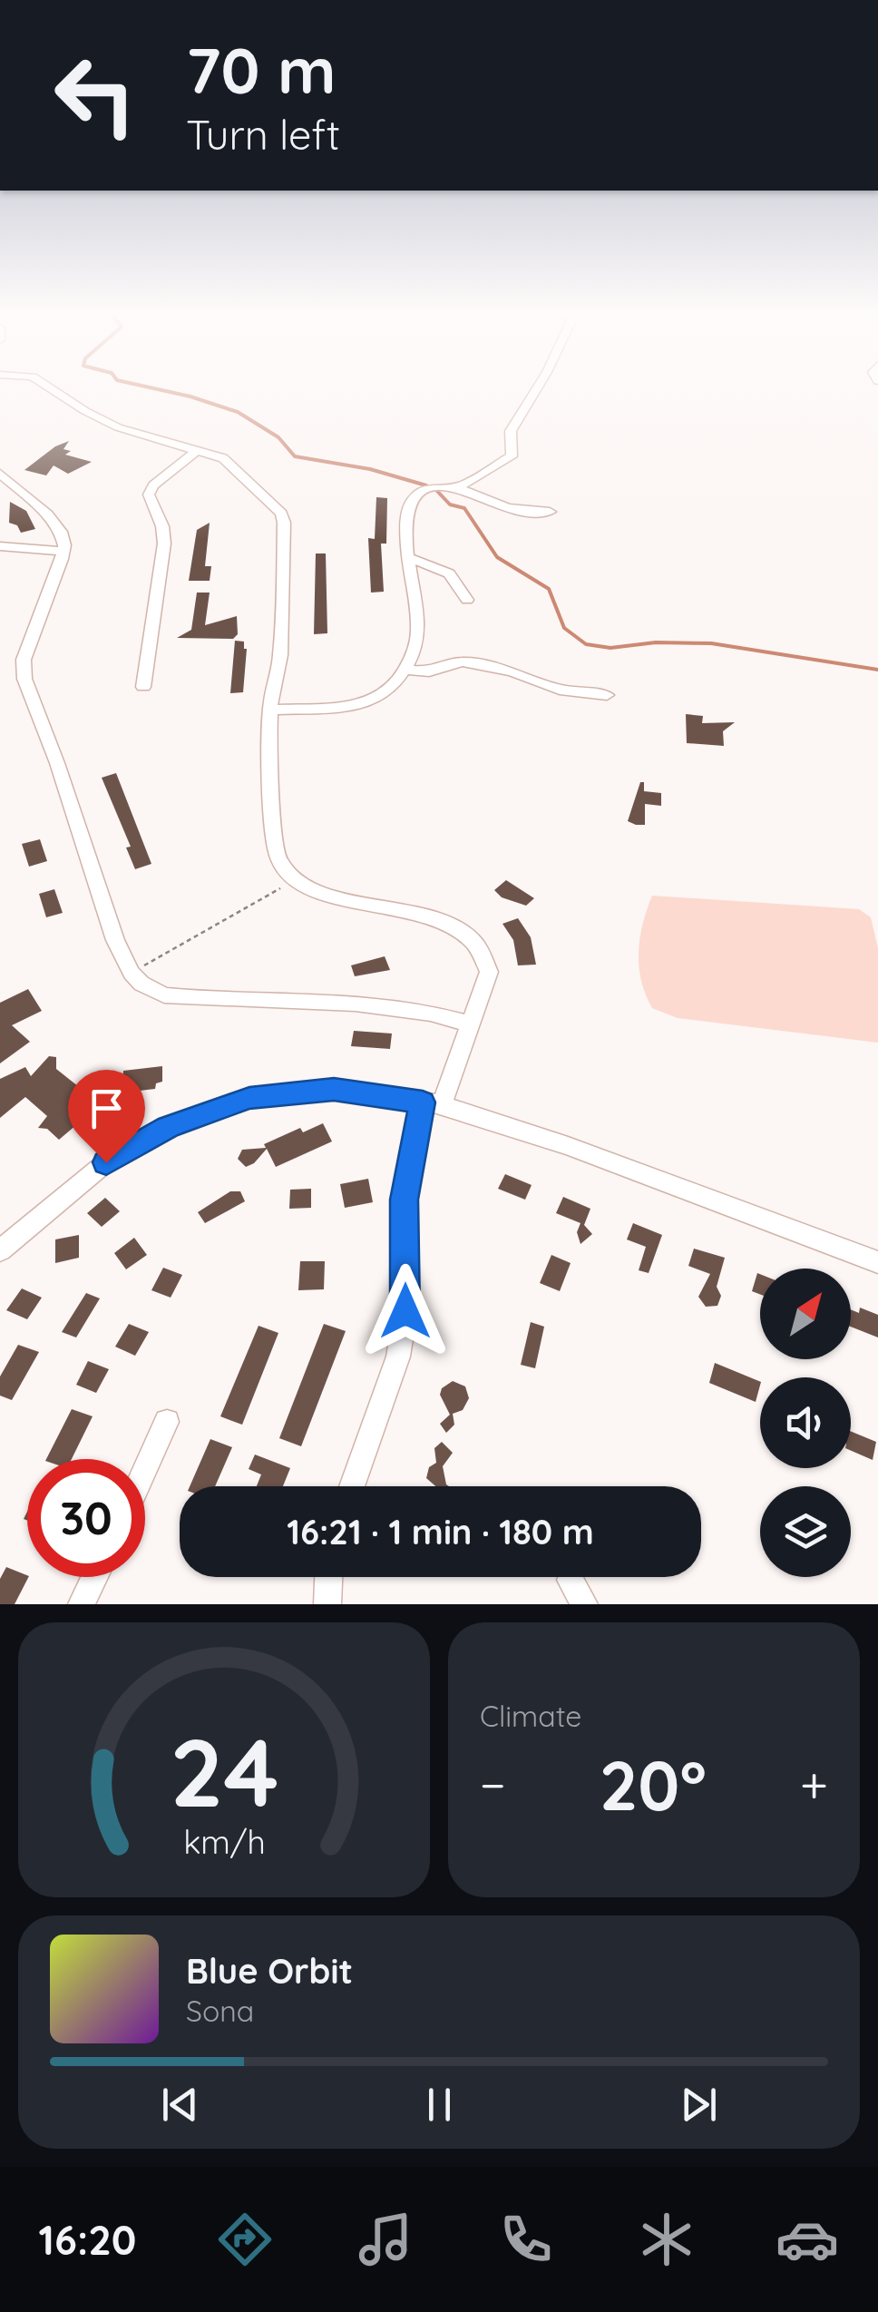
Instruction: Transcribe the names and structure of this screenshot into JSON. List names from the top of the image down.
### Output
{
  "north": "top right",
  "page": {
    "turn": ["70 m", "Turn left"],
    "limit": "30",
    "trip": "16:21 · 1 min · 180 m",
    "tile": "Climate",
    "heat": ["−", "20°", "+"],
    "song": ["Blue Orbit", "Sona"],
    "tabs": "16:20",
    "gauge": ["24", "km/h"]
  }
}
